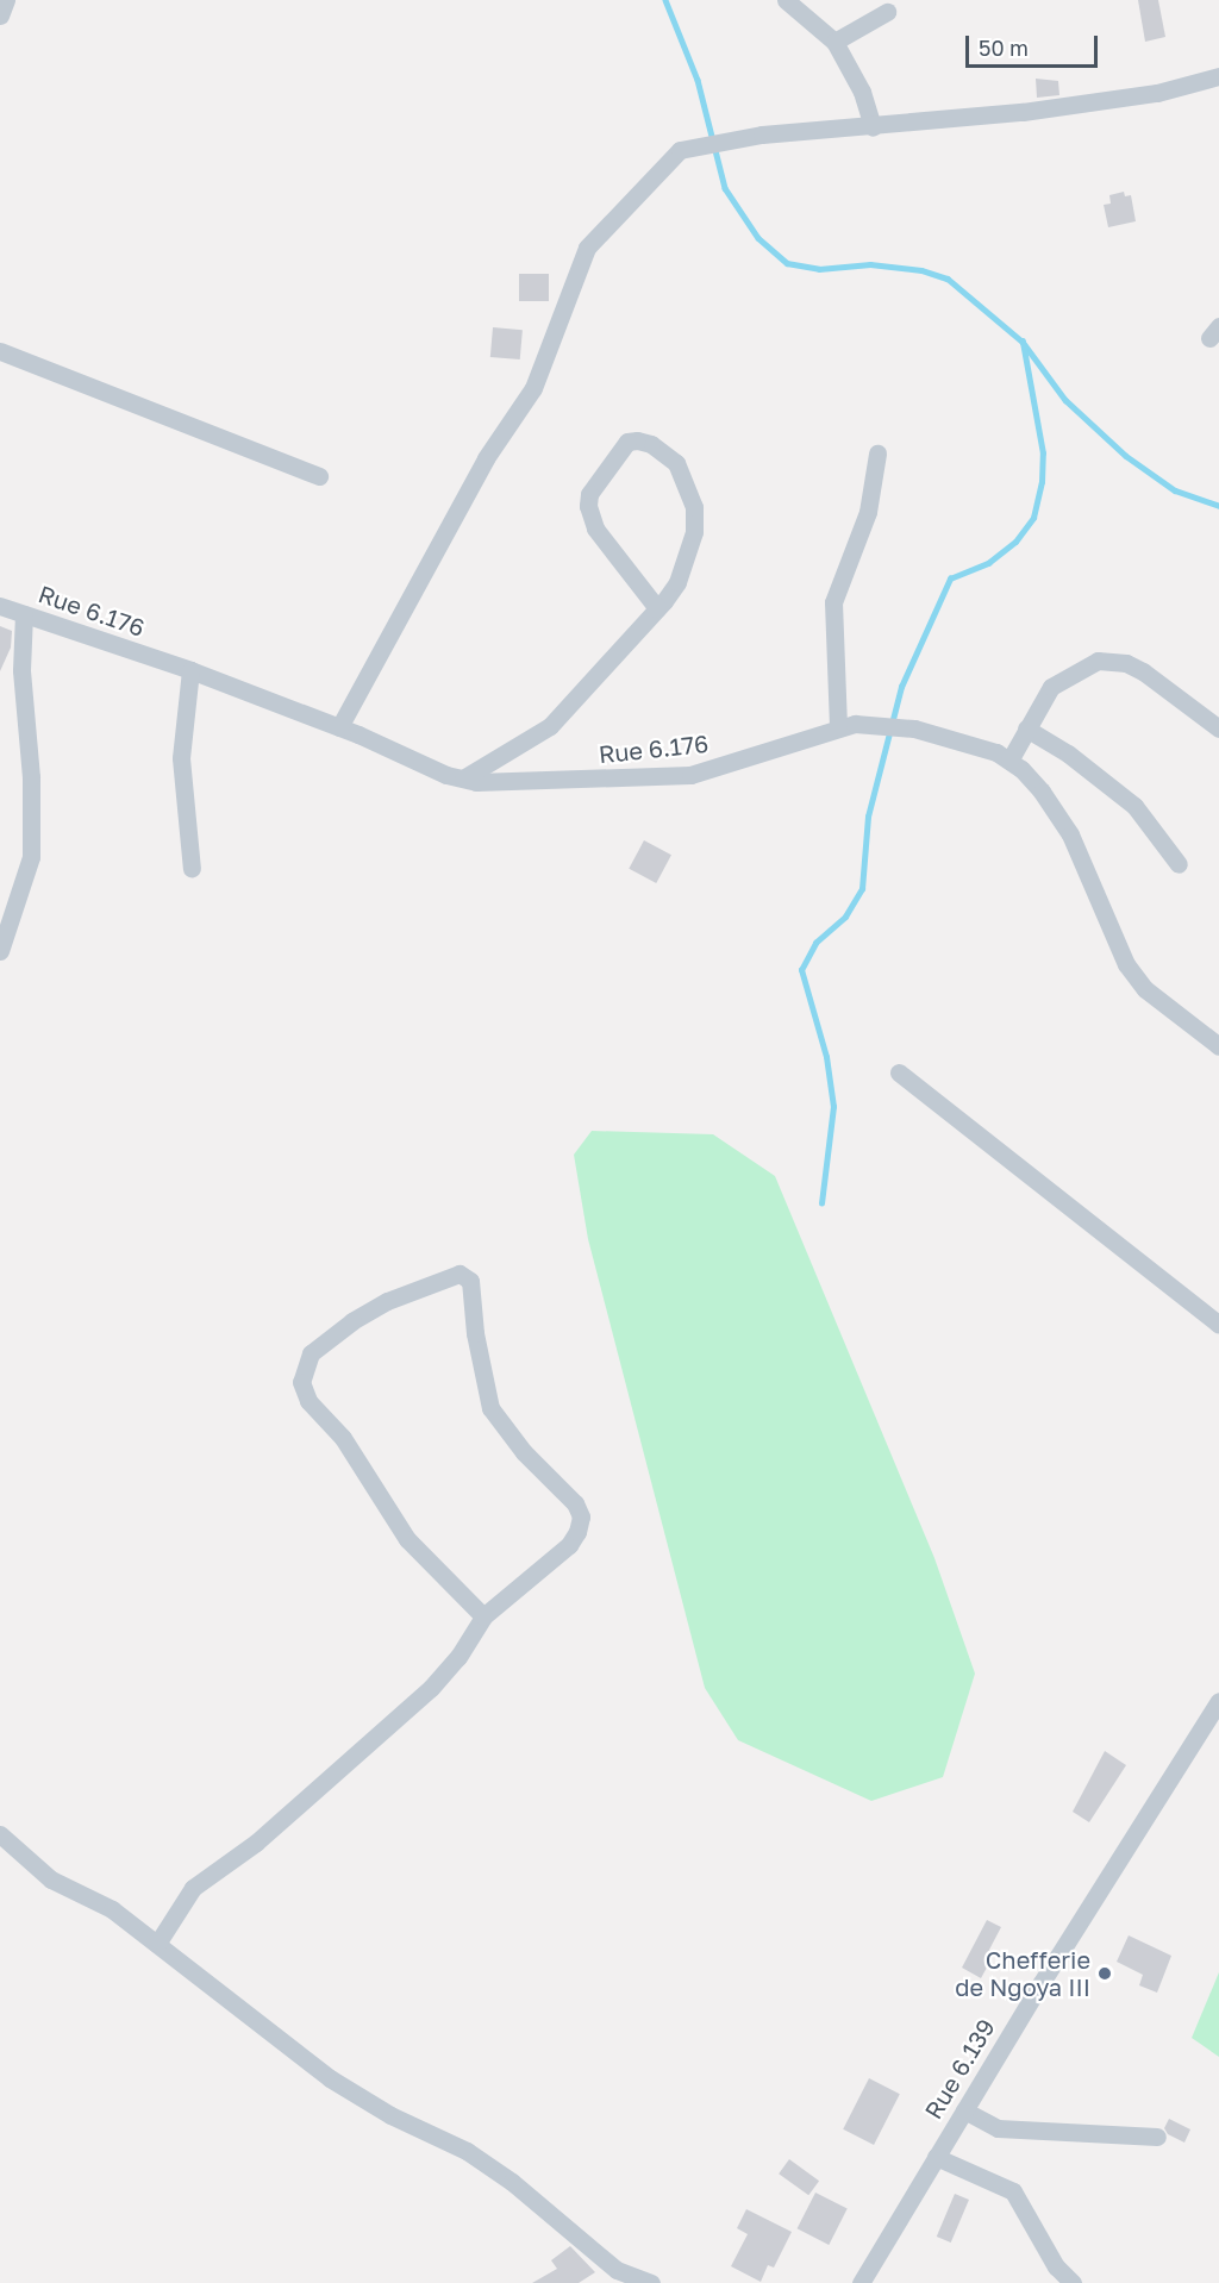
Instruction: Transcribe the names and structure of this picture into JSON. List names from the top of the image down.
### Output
{
  "streets": {
    "street": ["Rue 6.176", "Rue 6.139"]
  },
  "places": ["Chefferie de Ngoya III"],
  "scale_bar": "50 m"
}
